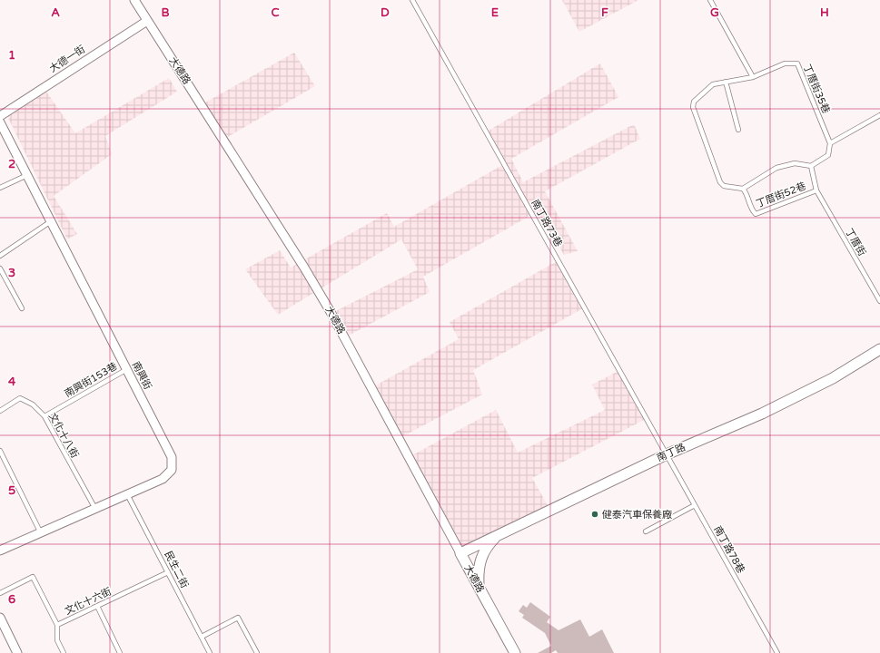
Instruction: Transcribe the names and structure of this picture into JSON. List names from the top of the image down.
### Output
{
  "streets": {
    "street": [
      "大德一街",
      "大德路",
      "南興街",
      "南丁路"
    ],
    "lane": [
      "丁厝街35巷",
      "丁厝街52巷",
      "南丁路73巷",
      "丁厝街",
      "南興街153巷",
      "文化十八街",
      "南丁路78巷",
      "民生二街",
      "文化十六街"
    ]
  },
  "crossings": [
    ["大德一街", "大德路"],
    ["大德路", "南丁路"],
    ["丁厝街52巷", "丁厝街"],
    ["南丁路73巷", "南丁路"],
    ["南丁路73巷", "南丁路78巷"],
    ["南興街", "南興街153巷"],
    ["南興街", "文化十八街"],
    ["南興街", "民生二街"],
    ["南興街153巷", "文化十八街"],
    ["南丁路", "南丁路78巷"],
    ["民生二街", "文化十六街"]
  ],
  "places": ["健泰汽車保養廠"],
  "grid": {
    "columns": [
      "A",
      "B",
      "C",
      "D",
      "E",
      "F",
      "G",
      "H"
    ],
    "rows": [
      "1",
      "2",
      "3",
      "4",
      "5",
      "6"
    ]
  }
}
